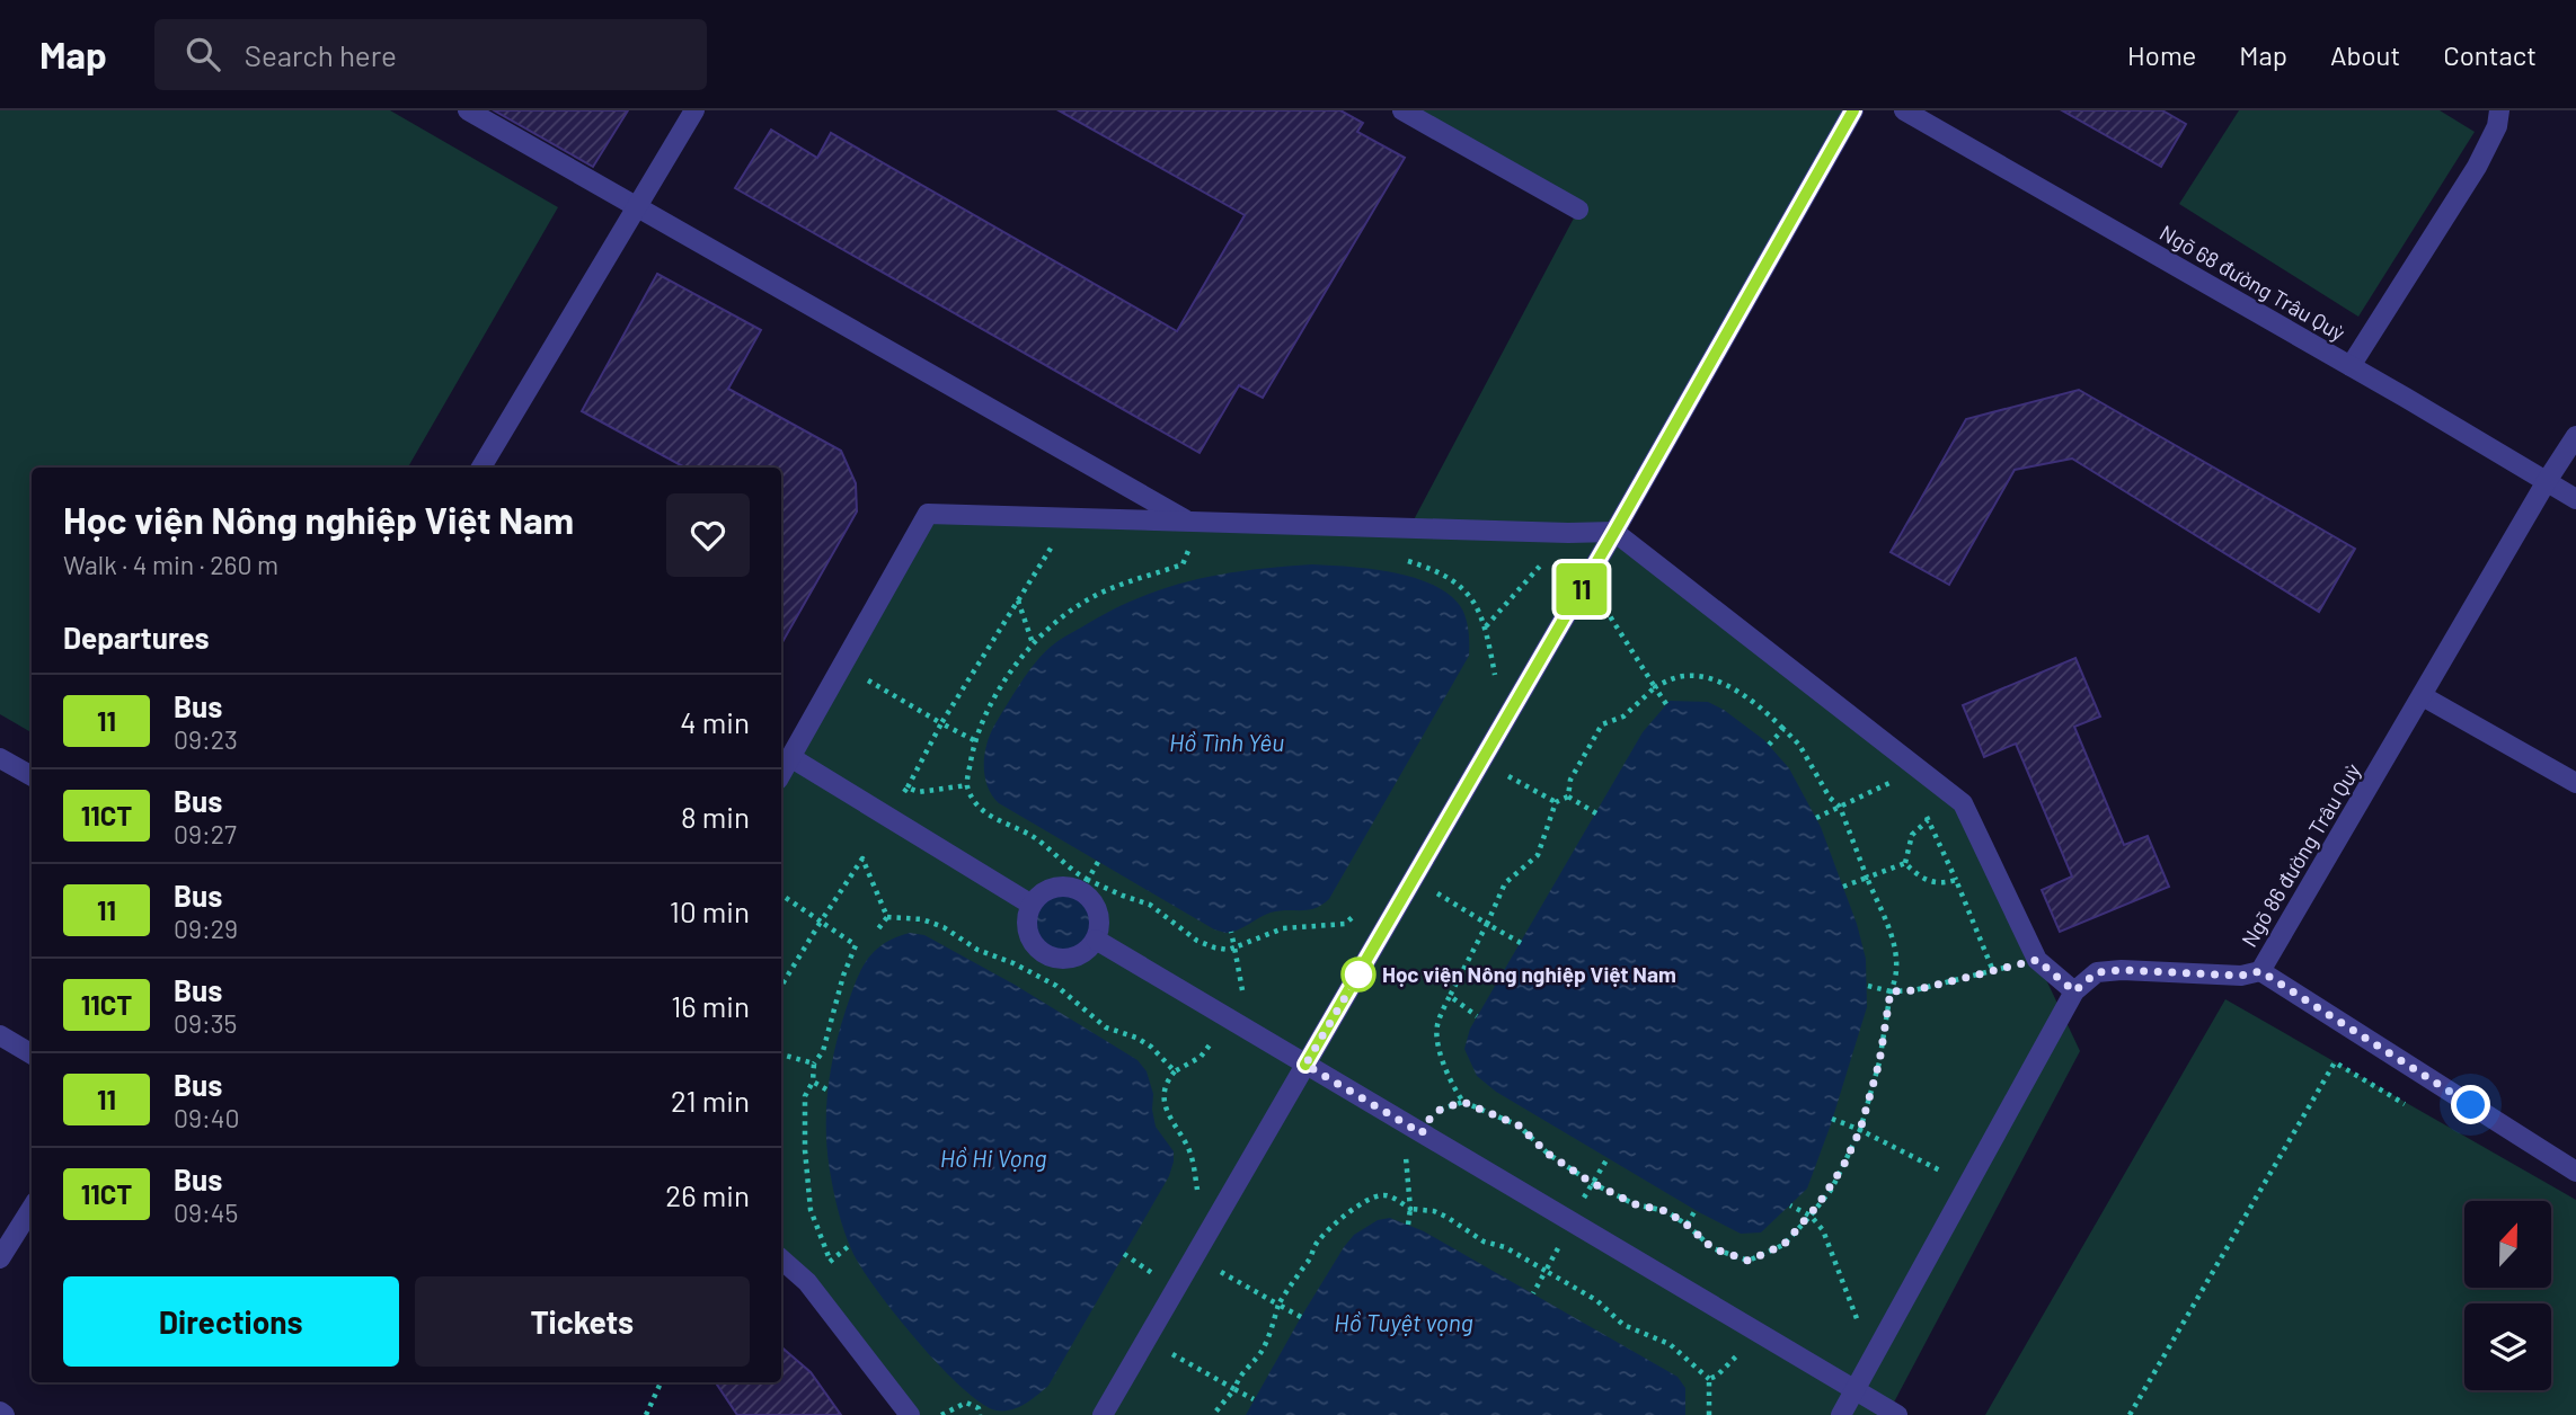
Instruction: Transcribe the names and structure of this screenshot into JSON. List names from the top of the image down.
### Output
{
  "streets": {
    "street": ["Ngõ 68 đường Trâu Quỳ", "Ngõ 86 đường Trâu Quỳ"]
  },
  "crossings": [
    ["Ngõ 68 đường Trâu Quỳ", "Ngõ 86 đường Trâu Quỳ"]
  ],
  "water": ["Hồ Tình Yêu", "Hồ Hi Vọng", "Hồ Tuyệt vọng"],
  "places": ["Học viện Nông nghiệp Việt Nam"],
  "lines": ["bus line 11"],
  "north": "top",
  "page": {
    "header": "Map",
    "search": "Search here",
    "nav": [
      "Home",
      "Map",
      "About",
      "Contact"
    ],
    "on_map": "11",
    "heading": [
      ["Học viện Nông nghiệp Việt Nam", "Walk · 4 min · 260 m"],
      "Departures"
    ],
    "list": [
      {
        "mark": "11",
        "name": "Bus",
        "note": "09:23",
        "value": "4 min"
      },
      {
        "mark": "11CT",
        "name": "Bus",
        "note": "09:27",
        "value": "8 min"
      },
      {
        "mark": "11",
        "name": "Bus",
        "note": "09:29",
        "value": "10 min"
      },
      {
        "mark": "11CT",
        "name": "Bus",
        "note": "09:35",
        "value": "16 min"
      },
      {
        "mark": "11",
        "name": "Bus",
        "note": "09:40",
        "value": "21 min"
      },
      {
        "mark": "11CT",
        "name": "Bus",
        "note": "09:45",
        "value": "26 min"
      }
    ],
    "buttons": ["Directions", "Tickets"]
  }
}
